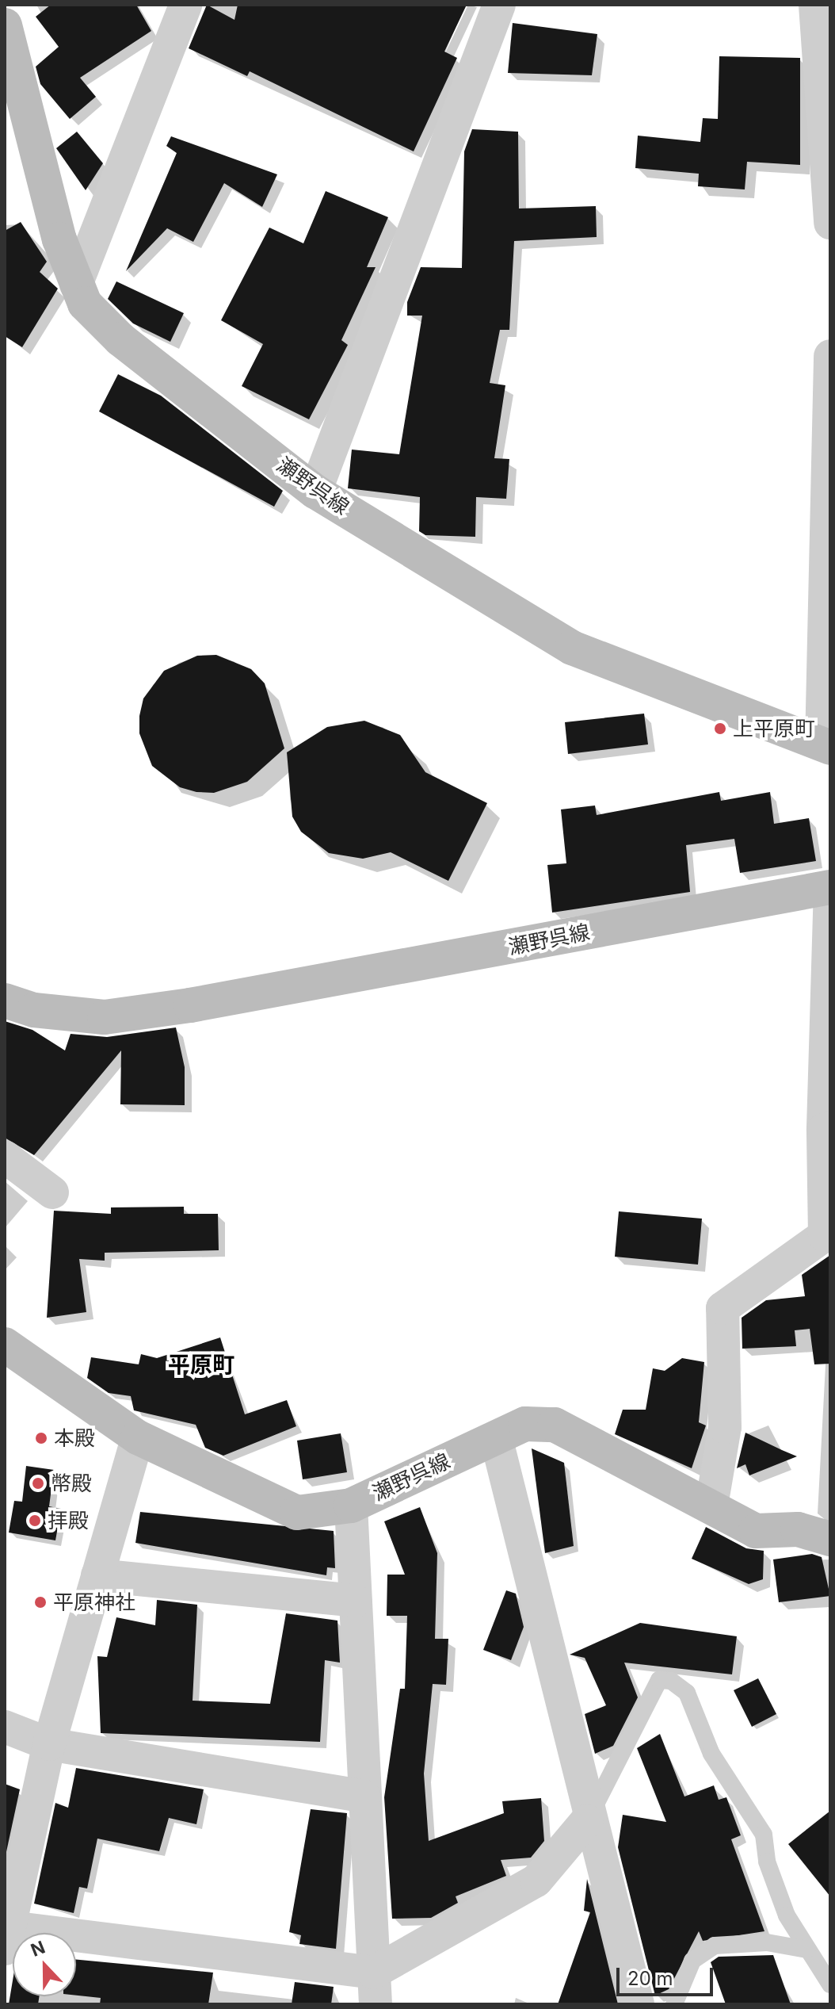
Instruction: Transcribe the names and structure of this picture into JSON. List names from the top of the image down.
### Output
{
  "streets": {
    "main road": ["瀬野呉線"]
  },
  "districts": ["平原町"],
  "places": [
    "上平原町",
    "本殿",
    "幣殿",
    "拝殿",
    "平原神社"
  ],
  "scale_bar": "20 m",
  "north": "top"
}
